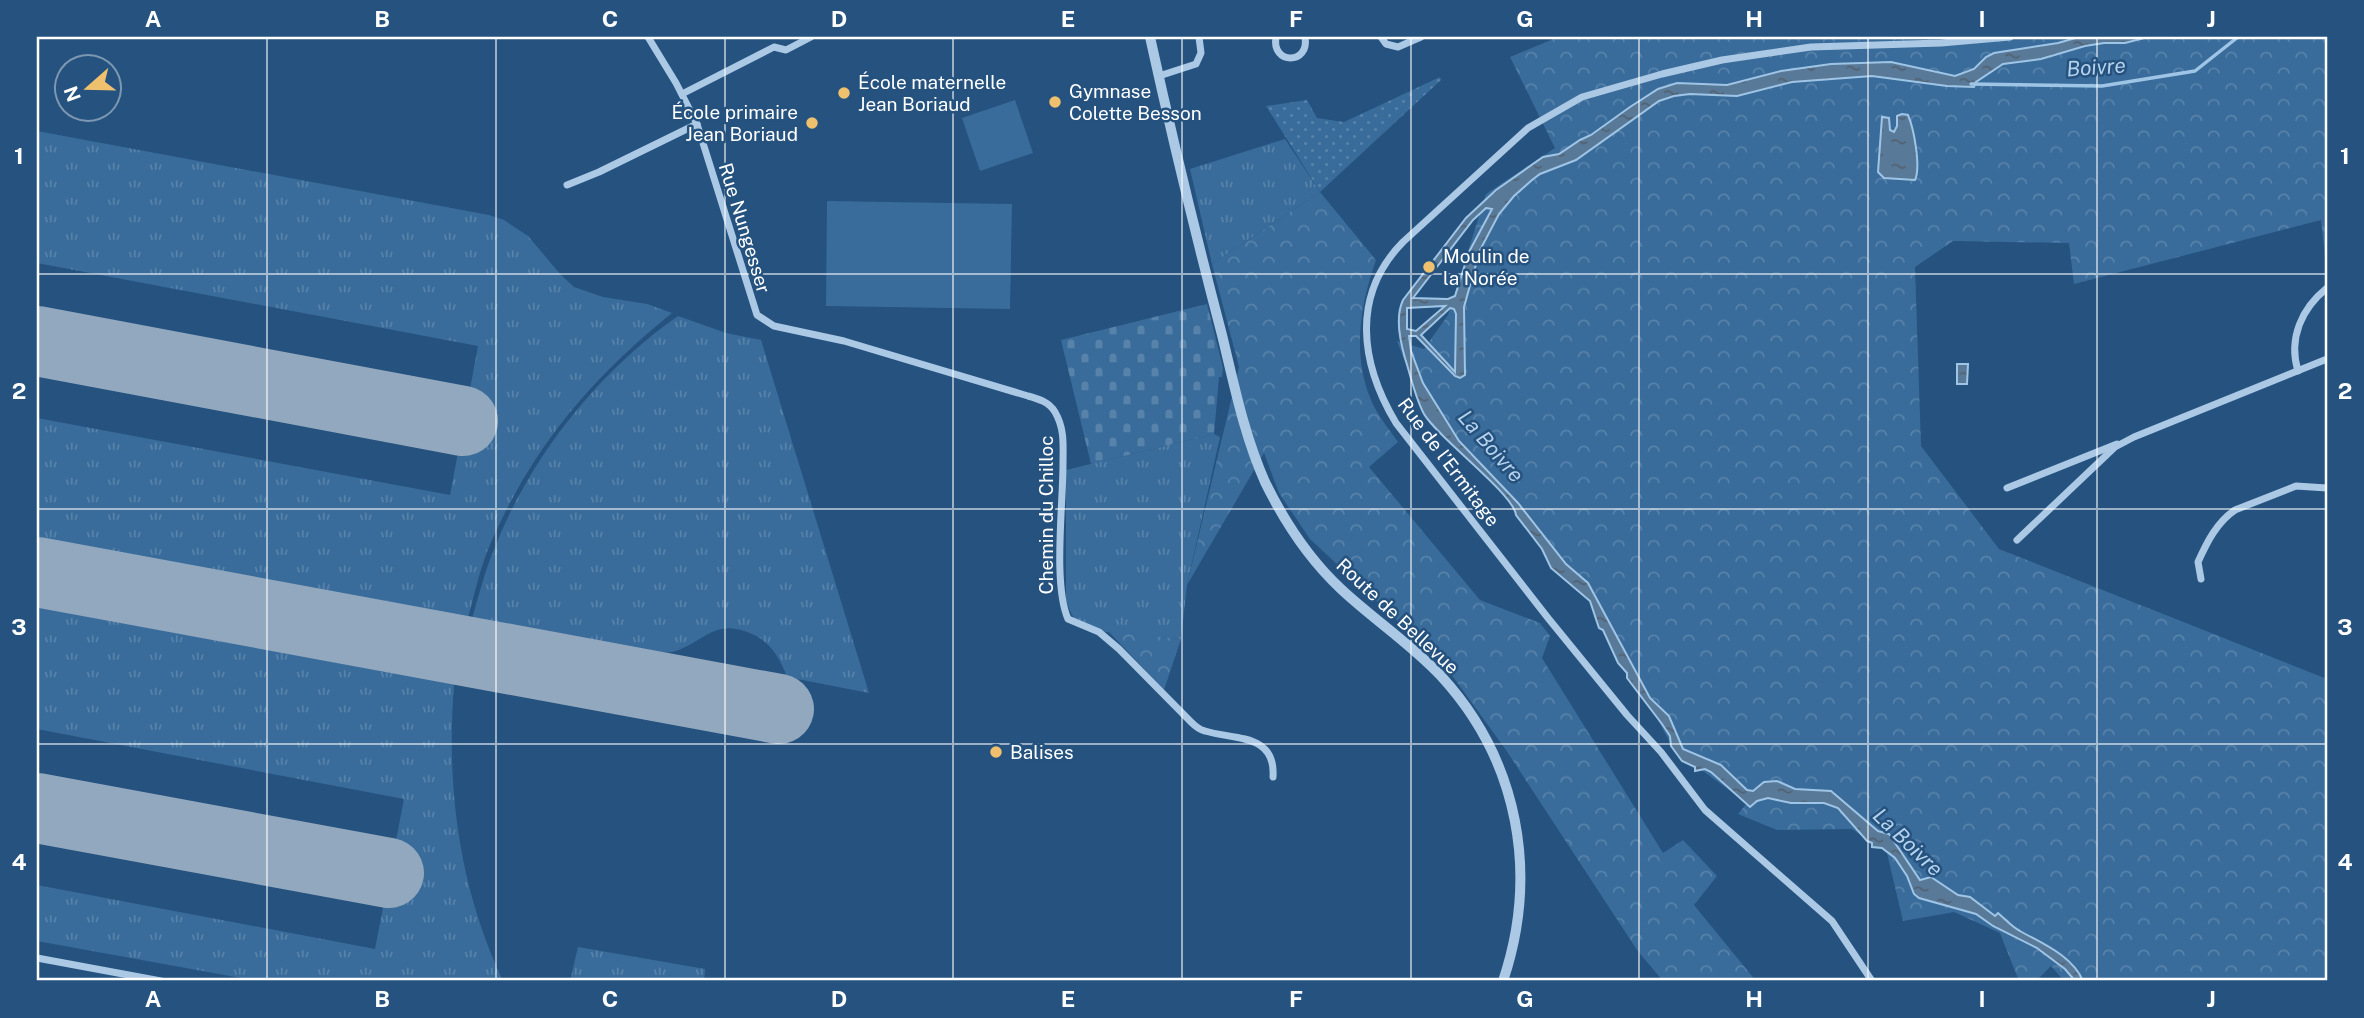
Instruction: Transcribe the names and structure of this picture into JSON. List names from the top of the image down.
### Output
{
  "streets": {
    "street": [
      "Rue Nungesser",
      "Rue de l’Ermitage",
      "Chemin du Chilloc",
      "Route de Bellevue"
    ]
  },
  "crossings": [
    ["Rue Nungesser", "Chemin du Chilloc"]
  ],
  "water": ["Boivre", "La Boivre"],
  "places": [
    "École maternelle Jean Boriaud",
    "Gymnase Colette Besson",
    "École primaire Jean Boriaud",
    "Moulin de la Norée",
    "Balises"
  ],
  "north": "left",
  "grid": {
    "columns": [
      "A",
      "B",
      "C",
      "D",
      "E",
      "F",
      "G",
      "H",
      "I",
      "J"
    ],
    "rows": [
      "1",
      "2",
      "3",
      "4"
    ]
  }
}
